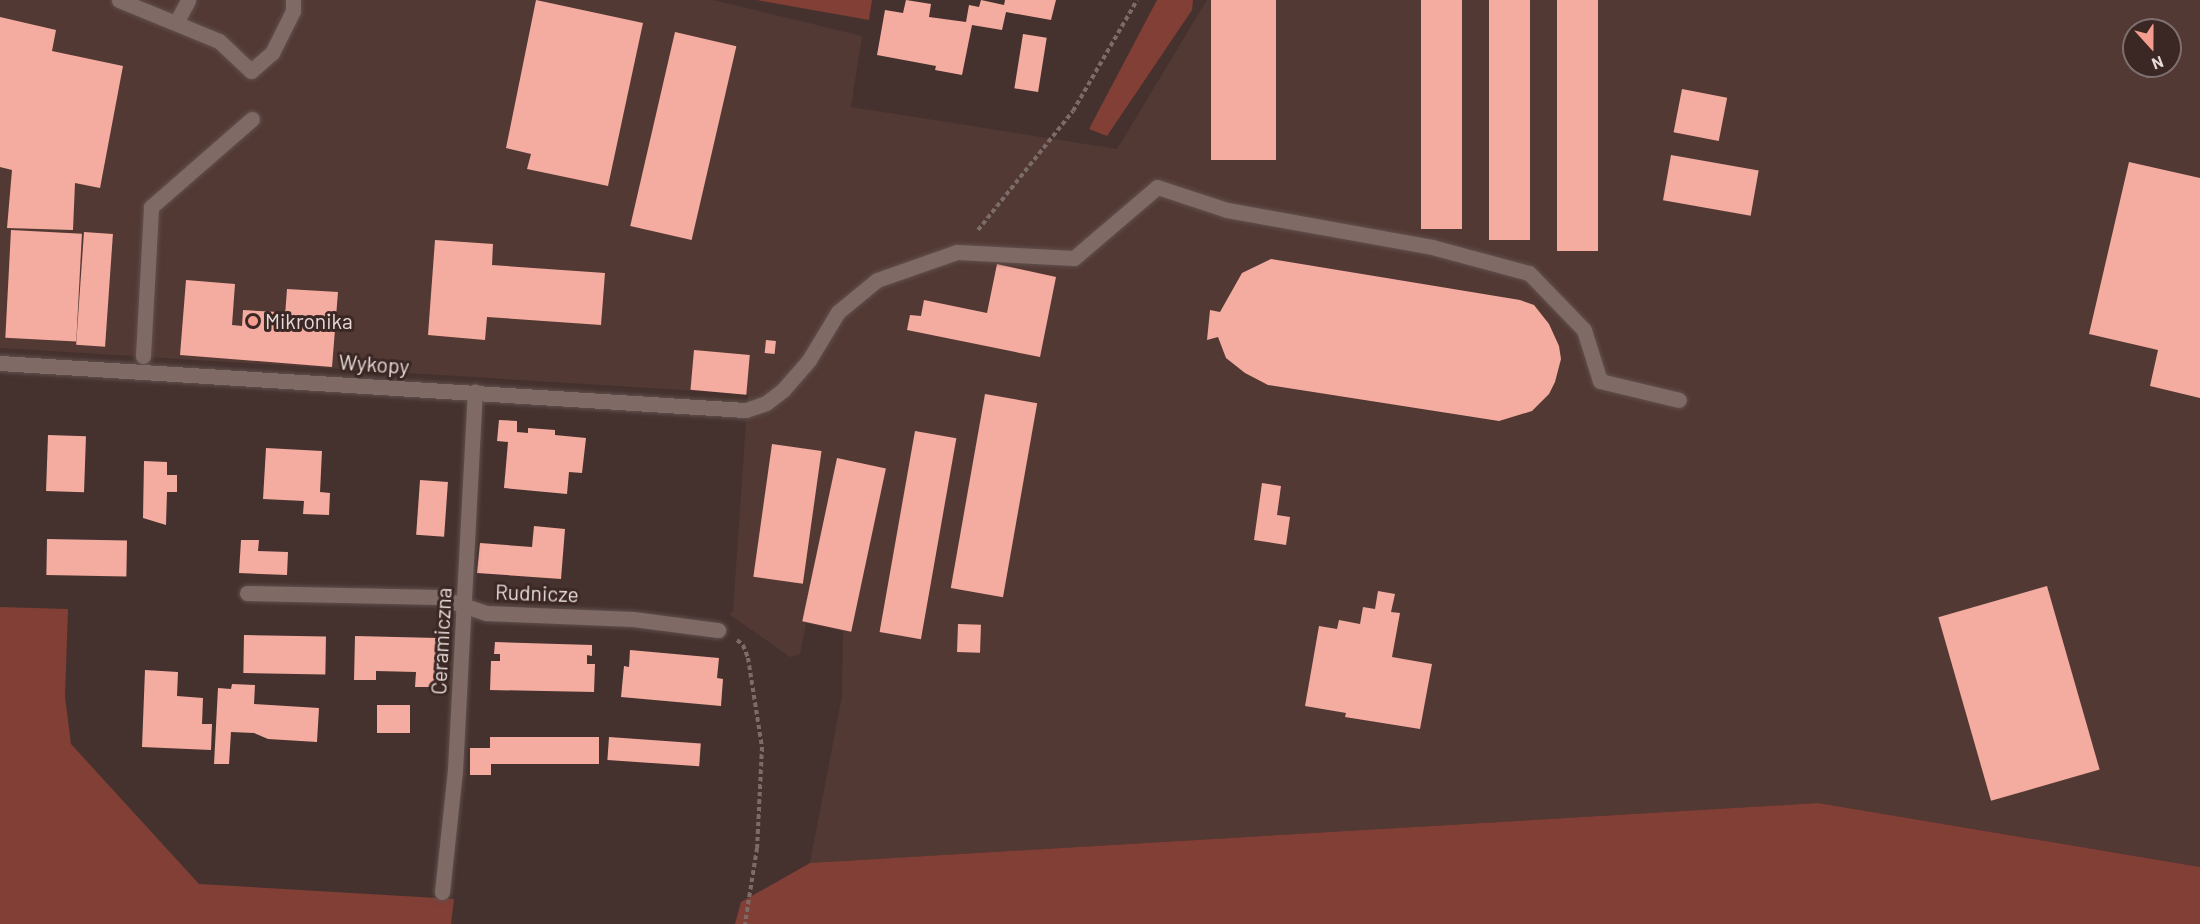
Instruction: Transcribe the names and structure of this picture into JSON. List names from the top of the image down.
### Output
{
  "streets": {
    "street": ["Wykopy", "Rudnicze", "Ceramiczna"]
  },
  "crossings": [
    ["Wykopy", "Ceramiczna"],
    ["Rudnicze", "Ceramiczna"]
  ],
  "places": ["Mikronika"],
  "north": "bottom"
}
